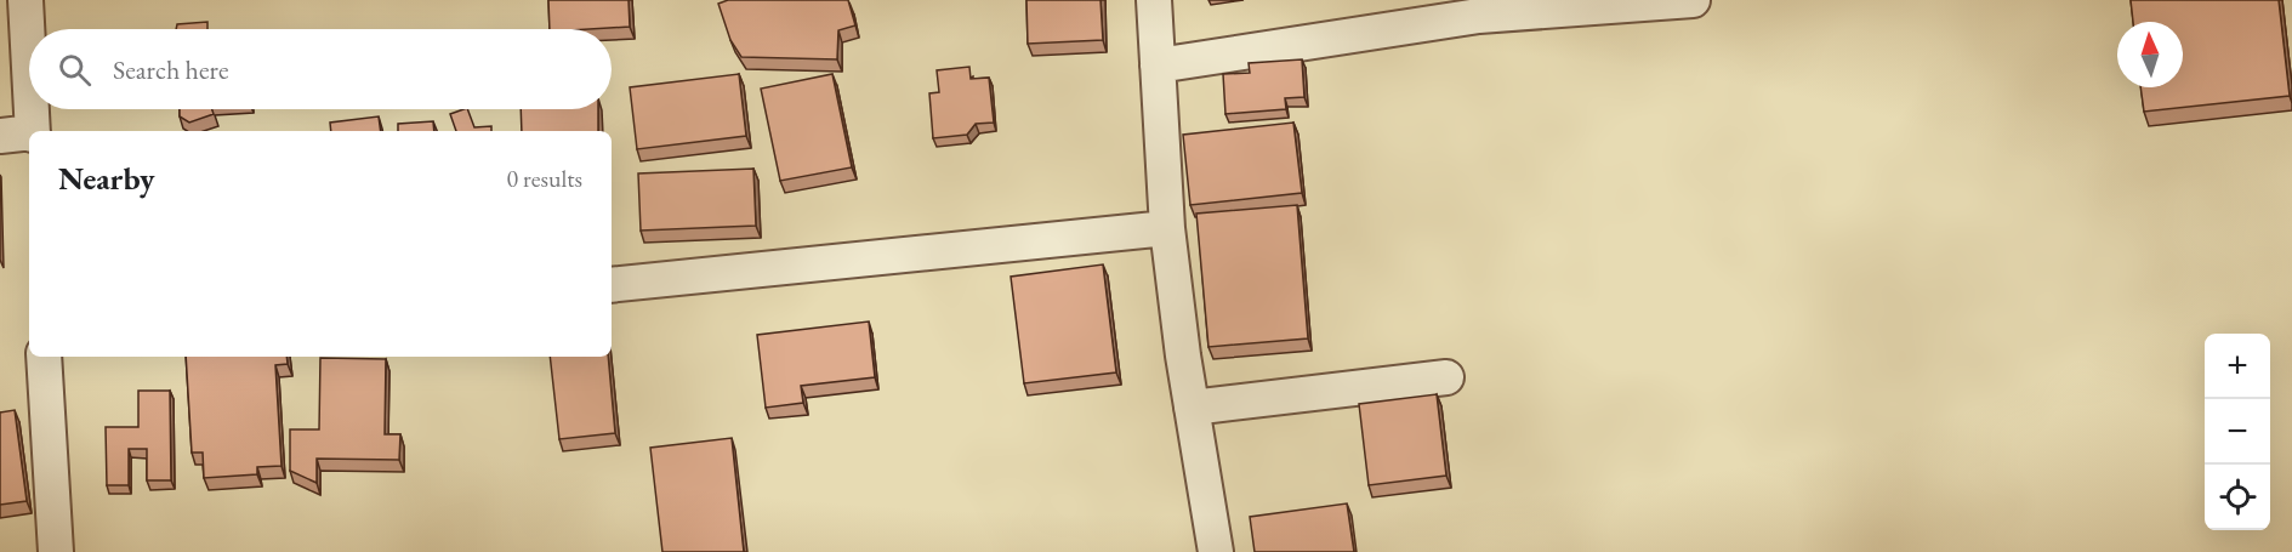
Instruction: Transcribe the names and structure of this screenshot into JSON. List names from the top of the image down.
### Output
{
  "north": "top",
  "page": {
    "search": "Search here",
    "heading": ["Nearby", "0 results"],
    "map_buttons": ["+", "−"]
  }
}
